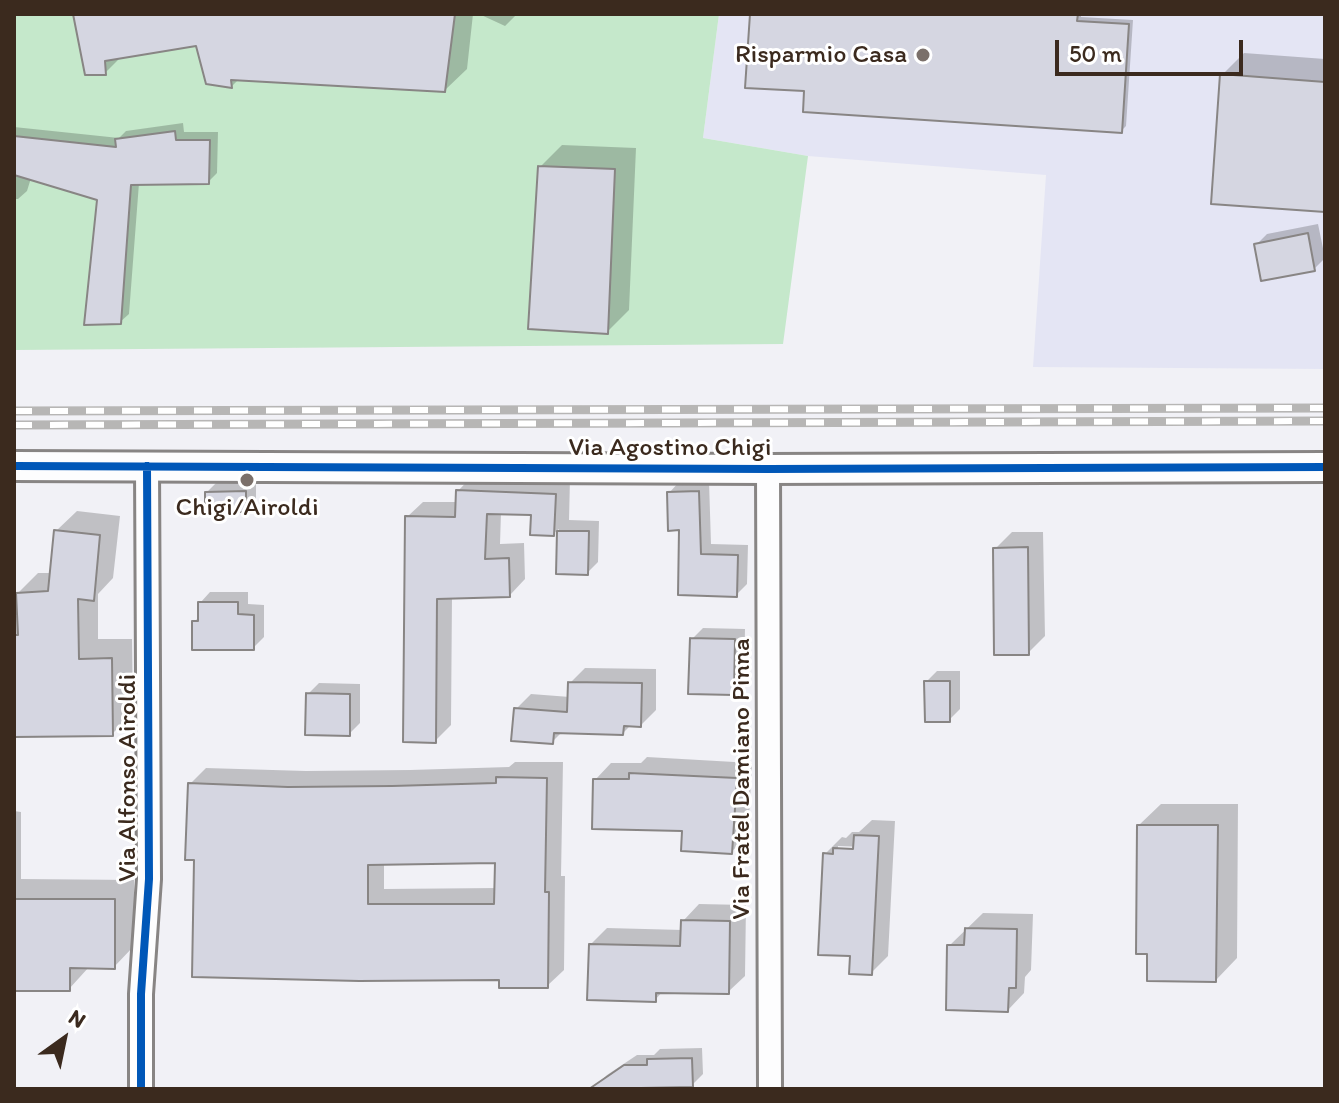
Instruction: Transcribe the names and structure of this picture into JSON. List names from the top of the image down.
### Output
{
  "streets": {
    "street": ["Via Agostino Chigi", "Via Alfonso Airoldi", "Via Fratel Damiano Pinna"]
  },
  "crossings": [
    ["Via Agostino Chigi", "Via Alfonso Airoldi"],
    ["Via Agostino Chigi", "Via Fratel Damiano Pinna"]
  ],
  "places": ["Risparmio Casa", "Chigi/Airoldi"],
  "scale_bar": "50 m",
  "north": "top right"
}
